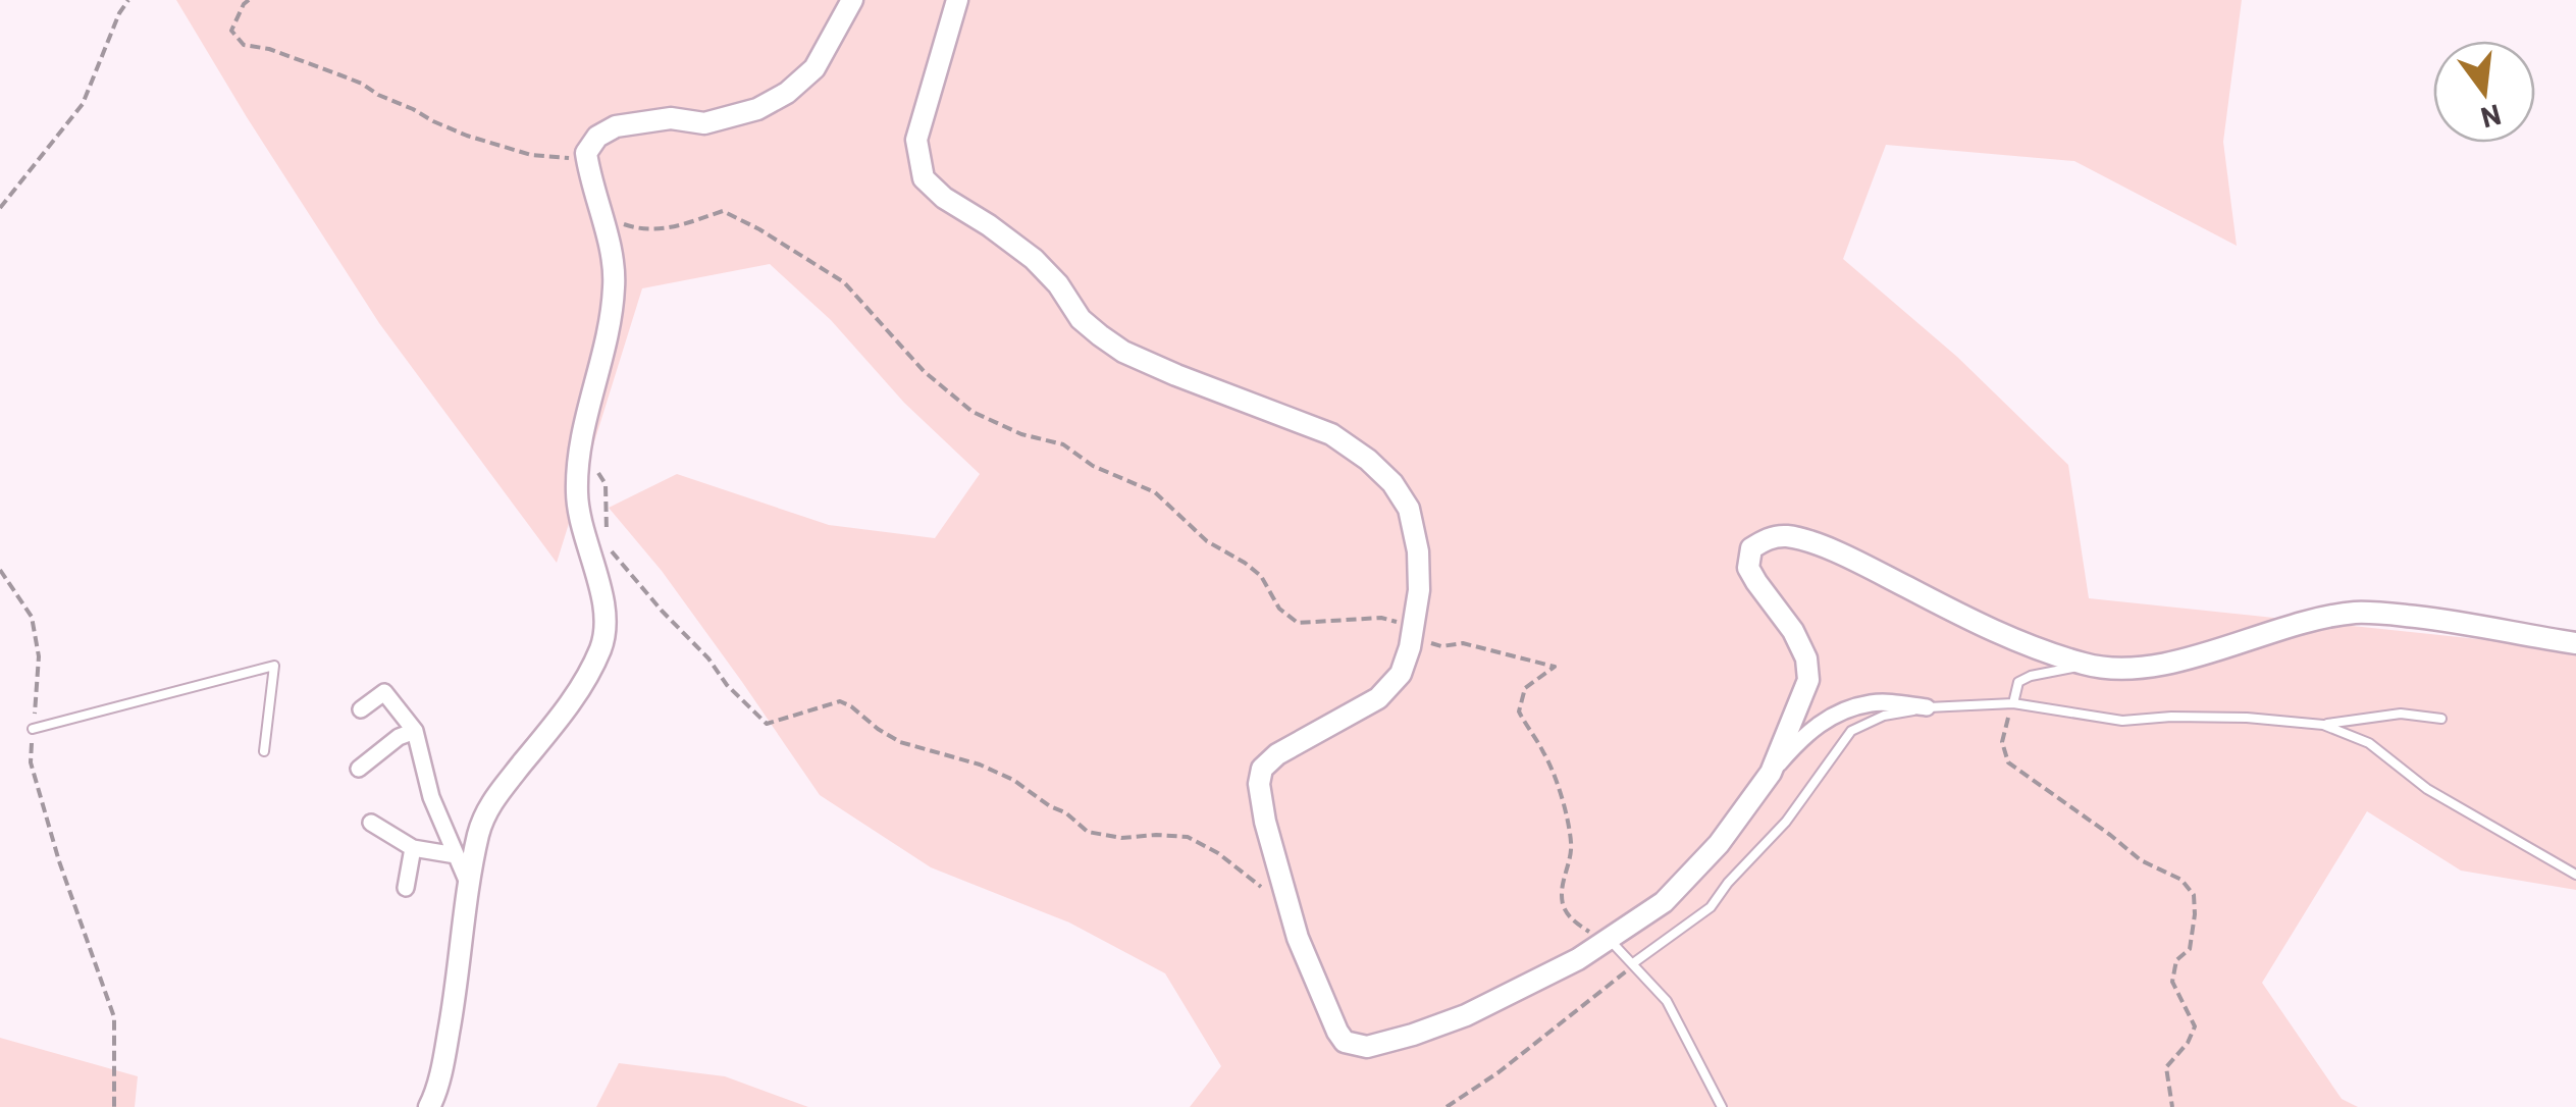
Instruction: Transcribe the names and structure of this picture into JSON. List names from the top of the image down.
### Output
{
  "north": "bottom"
}
